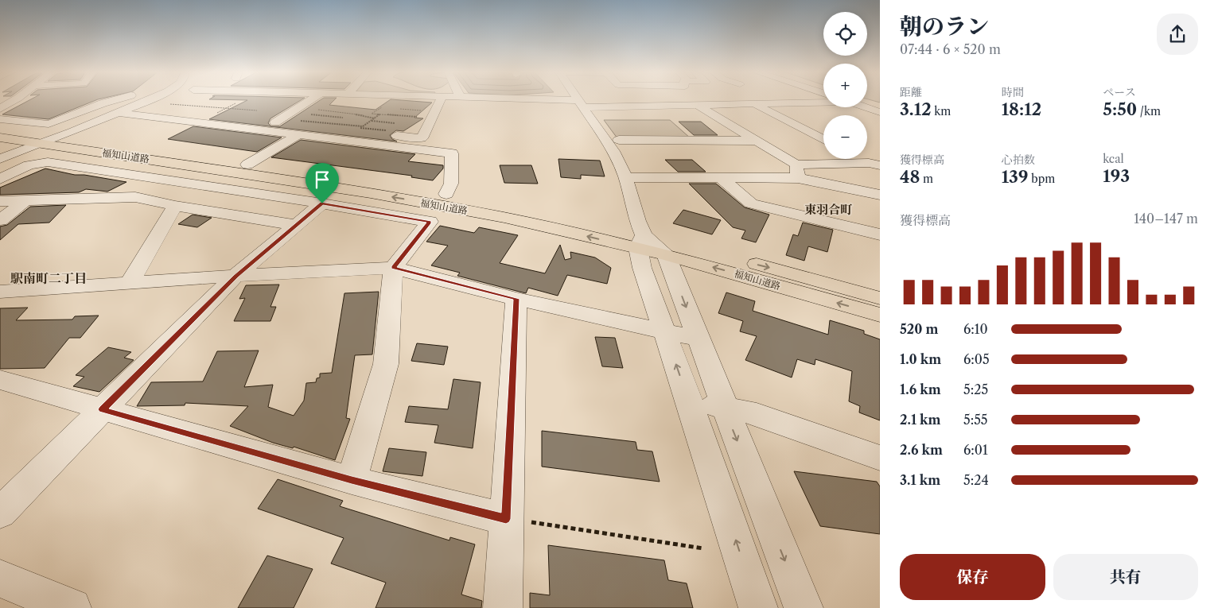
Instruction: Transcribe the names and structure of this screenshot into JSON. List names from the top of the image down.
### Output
{
  "streets": {
    "highway": ["福知山道路"]
  },
  "districts": ["東羽合町", "駅南町二丁目"],
  "page": {
    "heading": ["朝のラン", "07:44 · 6 × 520 m"],
    "map_buttons": ["+", "−"],
    "stats": [
      ["距離", "3.12 km"],
      ["時間", "18:12"],
      ["ペース", "5:50 /km"],
      ["獲得標高", "48 m"],
      ["心拍数", "139 bpm"],
      ["kcal", "193"]
    ],
    "chart": ["獲得標高", "140–147 m"],
    "list": [
      {
        "name": "520 m",
        "note": "6:10"
      },
      {
        "name": "1.0 km",
        "note": "6:05"
      },
      {
        "name": "1.6 km",
        "note": "5:25"
      },
      {
        "name": "2.1 km",
        "note": "5:55"
      },
      {
        "name": "2.6 km",
        "note": "6:01"
      },
      {
        "name": "3.1 km",
        "note": "5:24"
      }
    ],
    "buttons": ["保存", "共有"]
  }
}
